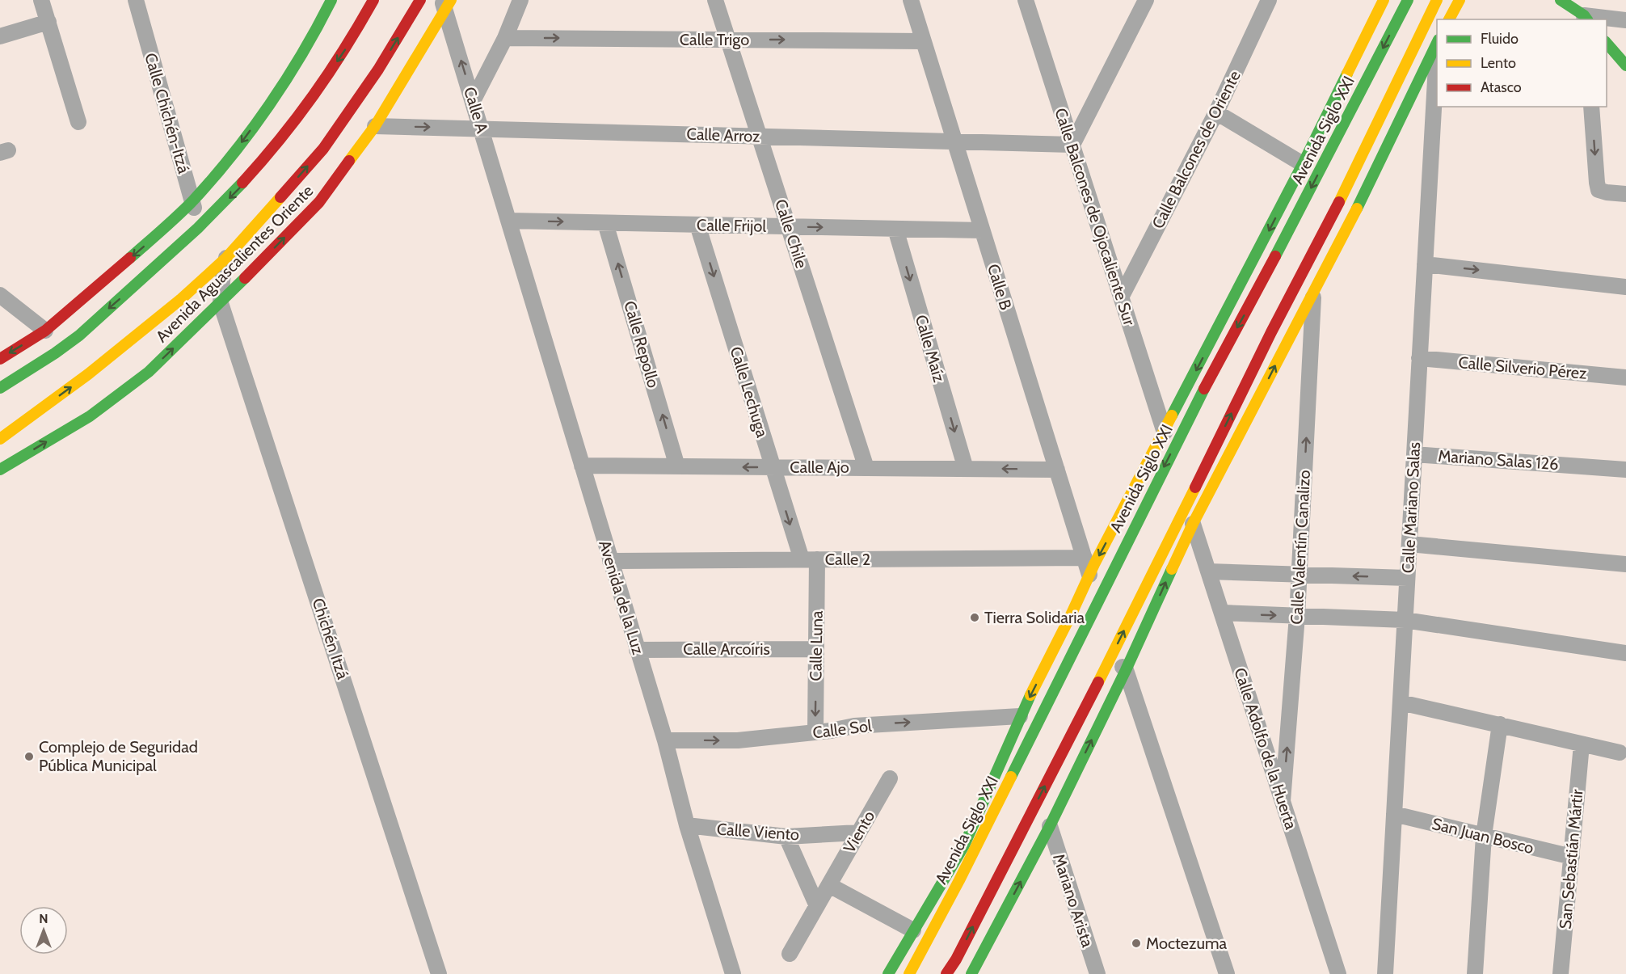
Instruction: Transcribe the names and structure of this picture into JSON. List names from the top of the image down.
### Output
{
  "streets": {
    "main road": ["Avenida Siglo XXI", "Avenida Aguascalientes Oriente"],
    "street": [
      "Calle Trigo",
      "Calle A",
      "Calle Chichén-Itzá",
      "Calle Arroz",
      "Calle Balcones de Oriente",
      "Calle Balcones de Ojocaliente Sur",
      "Calle Frijol",
      "Calle Chile",
      "Calle B",
      "Calle Repollo",
      "Calle Maíz",
      "Calle Silverio Pérez",
      "Calle Lechuga",
      "Mariano Salas 126",
      "Calle Ajo",
      "Calle Mariano Salas",
      "Calle Valentín Canalizo",
      "Calle 2",
      "Avenida de la Luz",
      "Chichén Itzá",
      "Calle Luna",
      "Calle Arcoíris",
      "Calle Sol",
      "Calle Adolfo de la Huerta",
      "Calle Viento",
      "Viento",
      "San Juan Bosco",
      "San Sebastián Mártir",
      "Mariano Arista"
    ]
  },
  "crossings": [
    ["Calle Trigo", "Calle Chile"],
    ["Calle Trigo", "Calle B"],
    ["Calle A", "Calle Arroz"],
    ["Calle A", "Calle Frijol"],
    ["Calle A", "Avenida Aguascalientes Oriente"],
    ["Calle A", "Avenida de la Luz"],
    ["Avenida Siglo XXI", "Calle Balcones de Ojocaliente Sur"],
    ["Avenida Siglo XXI", "Calle B"],
    ["Avenida Siglo XXI", "Calle Sol"],
    ["Calle Arroz", "Calle Balcones de Ojocaliente Sur"],
    ["Calle Arroz", "Calle Chile"],
    ["Calle Arroz", "Avenida Aguascalientes Oriente"],
    ["Calle Arroz", "Calle B"],
    ["Calle Balcones de Oriente", "Calle Balcones de Ojocaliente Sur"],
    ["Calle Frijol", "Calle Chile"],
    ["Calle Frijol", "Calle B"],
    ["Calle Frijol", "Calle Repollo"],
    ["Calle Frijol", "Calle Maíz"],
    ["Calle Frijol", "Calle Lechuga"],
    ["Calle Frijol", "Avenida de la Luz"],
    ["Calle Chile", "Calle Ajo"],
    ["Avenida Aguascalientes Oriente", "Chichén Itzá"],
    ["Calle B", "Calle Ajo"],
    ["Calle B", "Calle 2"],
    ["Calle Repollo", "Calle Ajo"],
    ["Calle Maíz", "Calle Ajo"],
    ["Calle Silverio Pérez", "Calle Mariano Salas"],
    ["Calle Lechuga", "Calle Ajo"],
    ["Calle Lechuga", "Calle 2"],
    ["Calle Lechuga", "Calle Luna"],
    ["Mariano Salas 126", "Calle Mariano Salas"],
    ["Calle Ajo", "Avenida de la Luz"],
    ["Calle Mariano Salas", "San Juan Bosco"],
    ["Calle Valentín Canalizo", "Calle Adolfo de la Huerta"],
    ["Calle 2", "Avenida de la Luz"],
    ["Calle 2", "Calle Luna"],
    ["Avenida de la Luz", "Calle Arcoíris"],
    ["Avenida de la Luz", "Calle Sol"],
    ["Avenida de la Luz", "Calle Viento"],
    ["Calle Luna", "Calle Arcoíris"],
    ["Calle Luna", "Calle Sol"],
    ["Calle Viento", "Viento"],
    ["San Juan Bosco", "San Sebastián Mártir"]
  ],
  "one_way": [
    "Calle Trigo",
    "Calle A",
    "Calle Frijol",
    "Calle Repollo",
    "Calle Maíz",
    "Calle Lechuga",
    "Calle Ajo",
    "Calle Valentín Canalizo",
    "Calle Luna",
    "Calle Sol"
  ],
  "places": ["Tierra Solidaria", "Complejo de Seguridad Pública Municipal", "Moctezuma"],
  "legend": ["Fluido", "Lento", "Atasco"],
  "north": "top"
}
